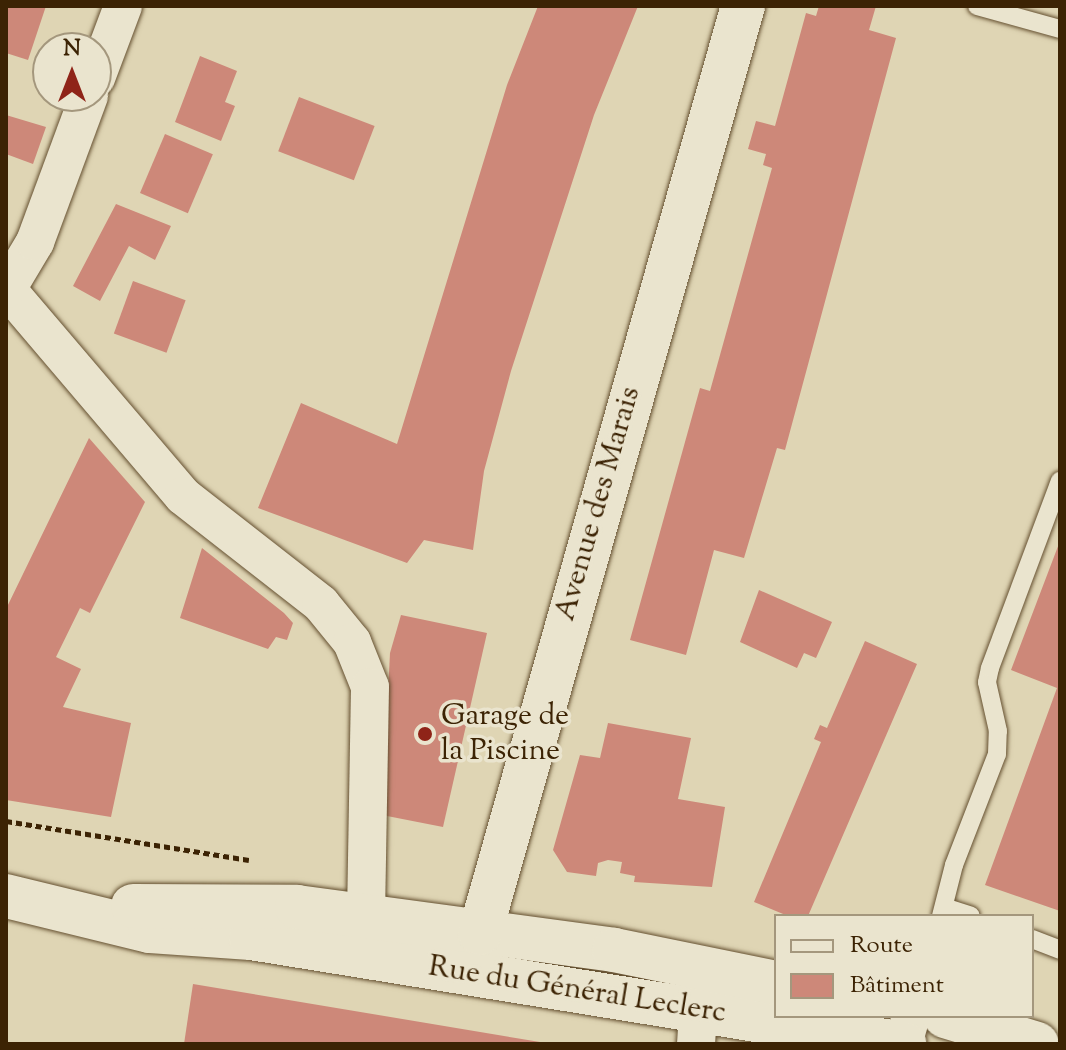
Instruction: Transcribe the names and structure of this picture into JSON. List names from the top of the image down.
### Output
{
  "streets": {
    "main road": ["Avenue des Marais", "Rue du Général Leclerc"]
  },
  "crossings": [
    ["Avenue des Marais", "Rue du Général Leclerc"]
  ],
  "places": ["Garage de la Piscine"],
  "legend": ["Route", "Bâtiment"],
  "north": "top"
}
